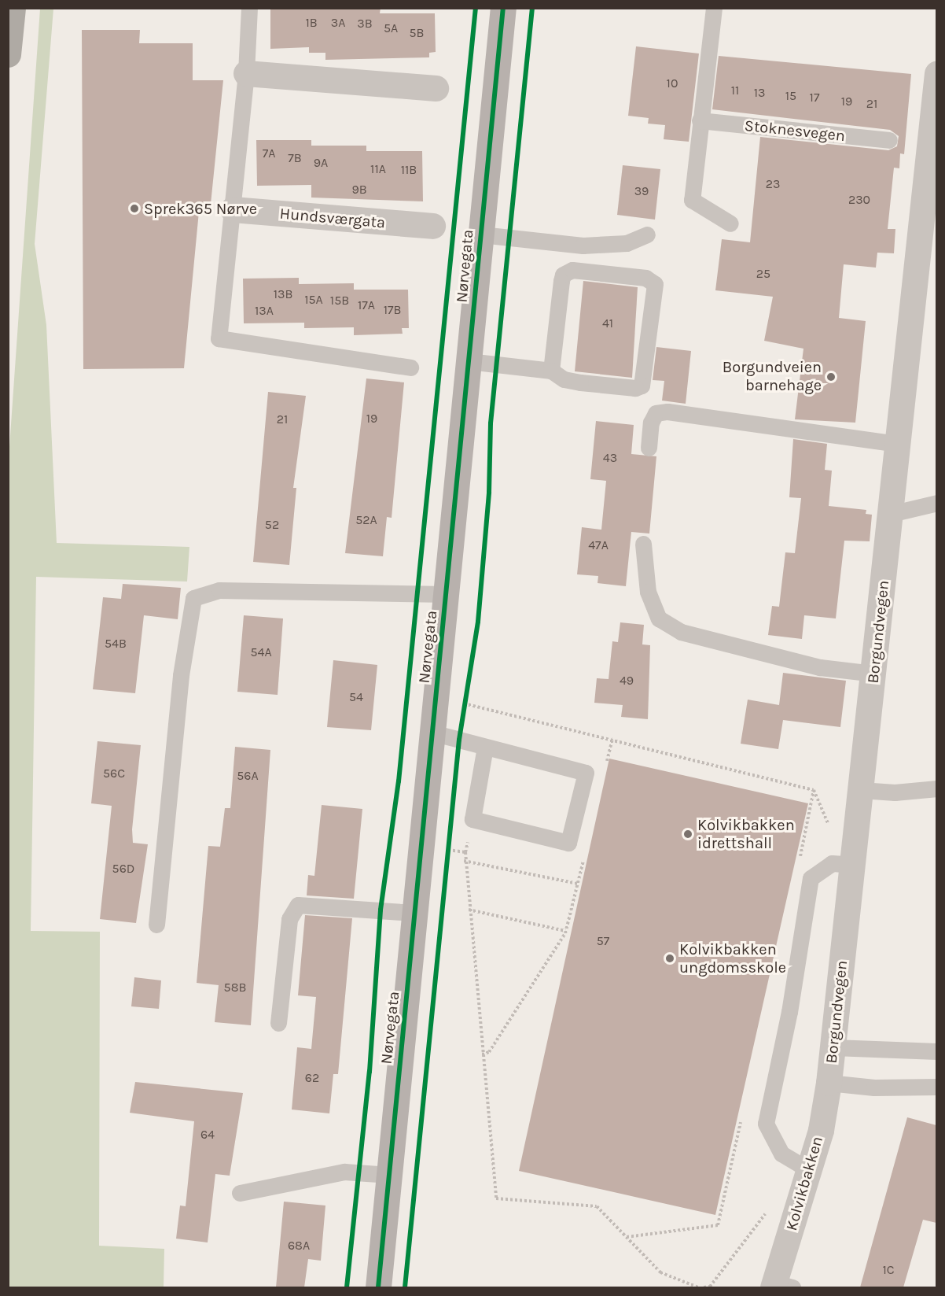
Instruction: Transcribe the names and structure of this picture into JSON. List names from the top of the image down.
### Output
{
  "streets": {
    "main road": ["Nørvegata"],
    "street": ["Hundsværgata", "Borgundvegen", "Kolvikbakken"],
    "lane": ["Stoknesvegen"]
  },
  "crossings": [
    ["Borgundvegen", "Kolvikbakken"]
  ],
  "places": [
    "Sprek365 Nørve",
    "Borgundveien barnehage",
    "Kolvikbakken idrettshall",
    "Kolvikbakken ungdomsskole"
  ],
  "house_numbers": [
    "1B",
    "3A",
    "3B",
    "5A",
    "5B",
    "10",
    "11",
    "13",
    "15",
    "17",
    "19",
    "21",
    "7A",
    "7B",
    "9A",
    "11A",
    "11B",
    "23",
    "9B",
    "39",
    "230",
    "25",
    "13B",
    "15A",
    "15B",
    "17A",
    "17B",
    "13A",
    "41",
    "19",
    "21",
    "43",
    "52A",
    "52",
    "47A",
    "54B",
    "54A",
    "49",
    "54",
    "56C",
    "56A",
    "56D",
    "57",
    "58B",
    "62",
    "64",
    "68A",
    "1C"
  ]
}
